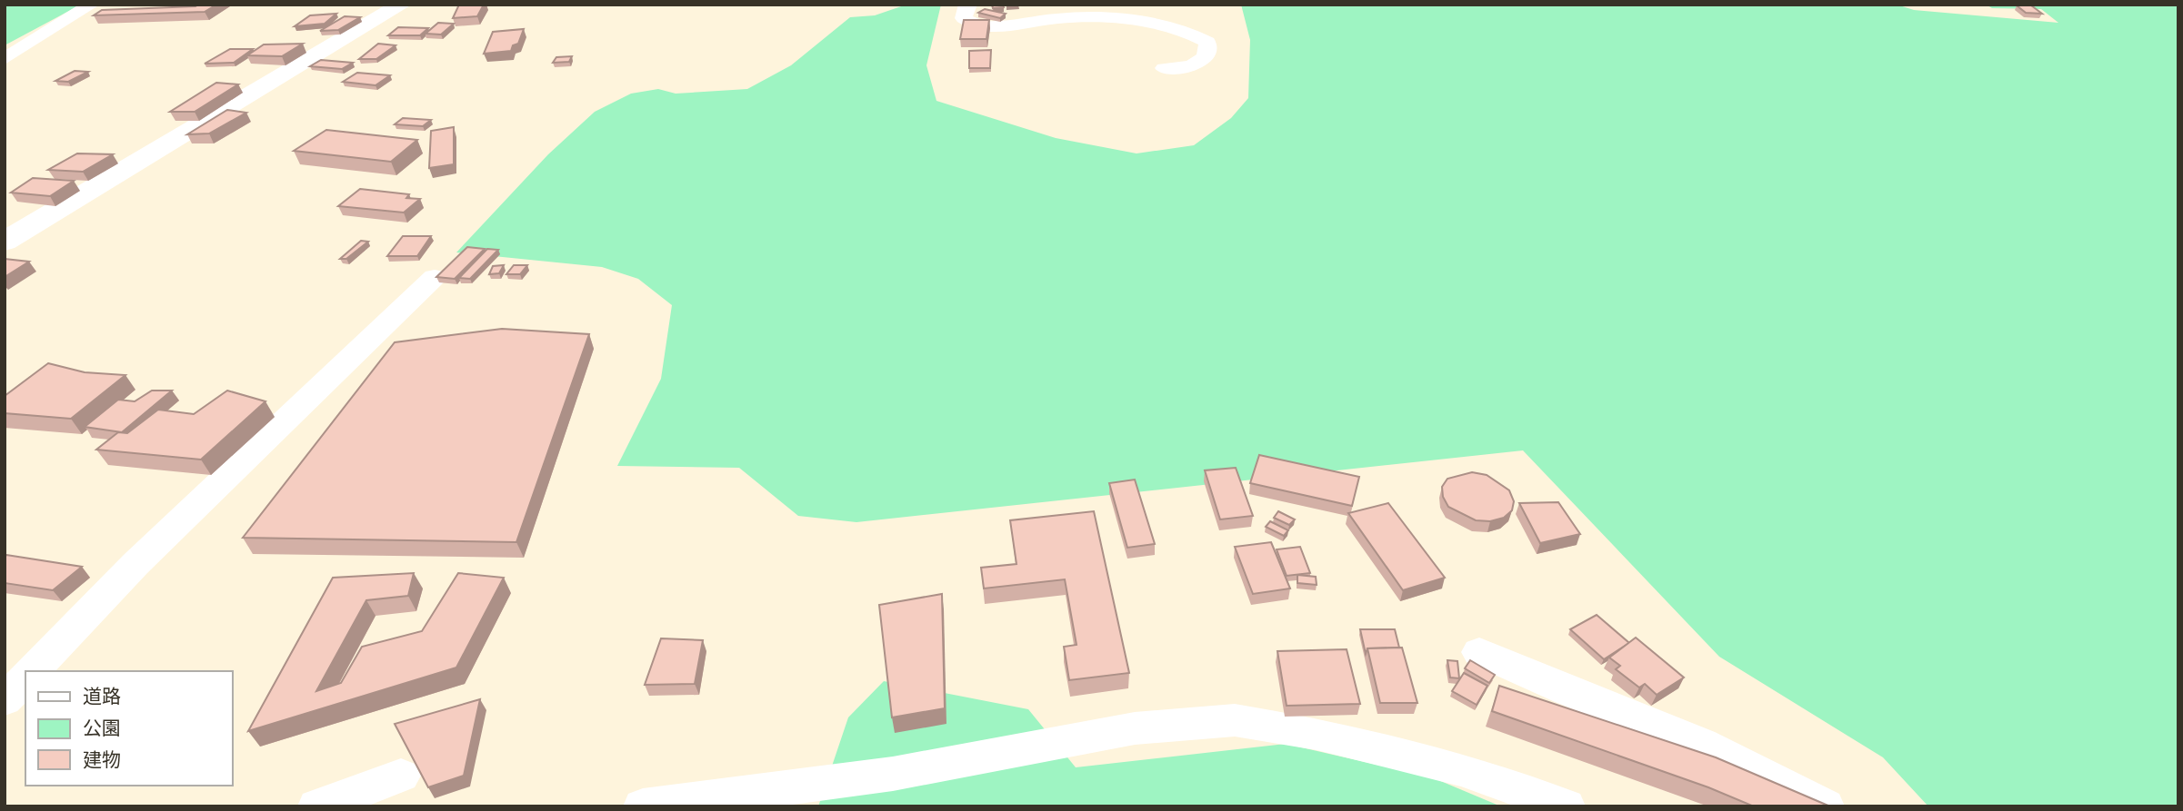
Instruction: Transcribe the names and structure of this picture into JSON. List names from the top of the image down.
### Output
{
  "legend": ["道路", "公園", "建物"]
}
